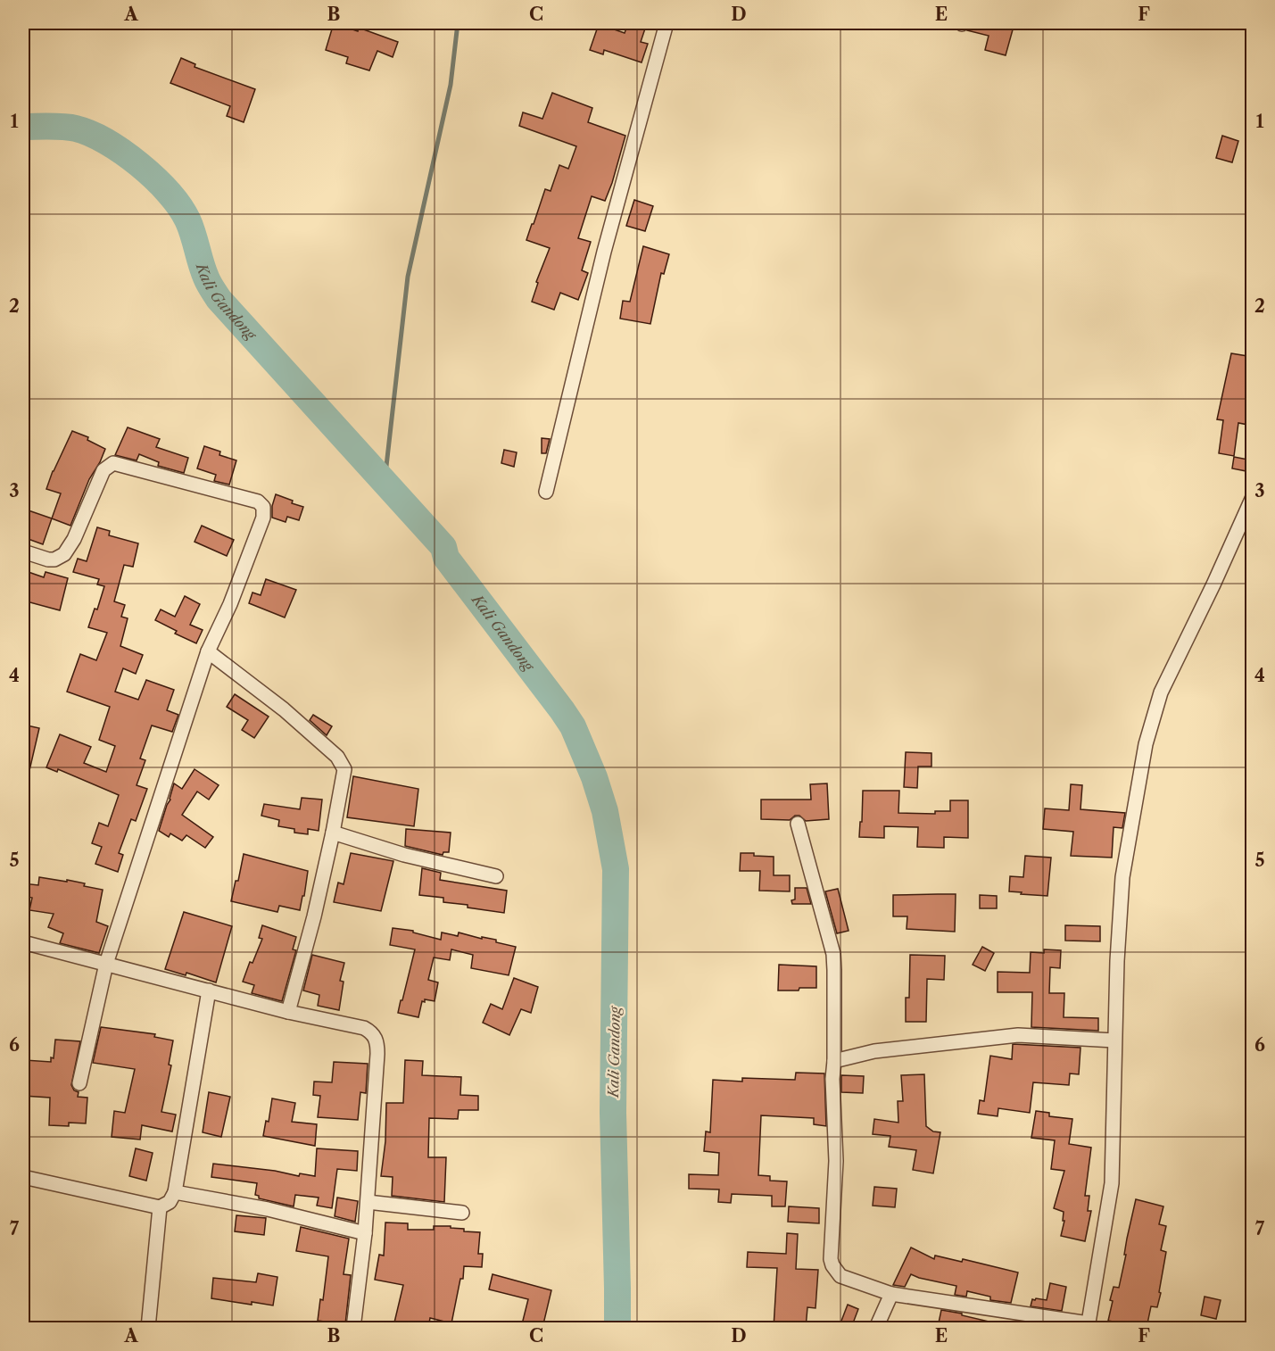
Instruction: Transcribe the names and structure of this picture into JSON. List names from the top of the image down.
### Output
{
  "water": ["Kali Gandong"],
  "grid": {
    "columns": [
      "A",
      "B",
      "C",
      "D",
      "E",
      "F"
    ],
    "rows": [
      "1",
      "2",
      "3",
      "4",
      "5",
      "6",
      "7"
    ]
  }
}
